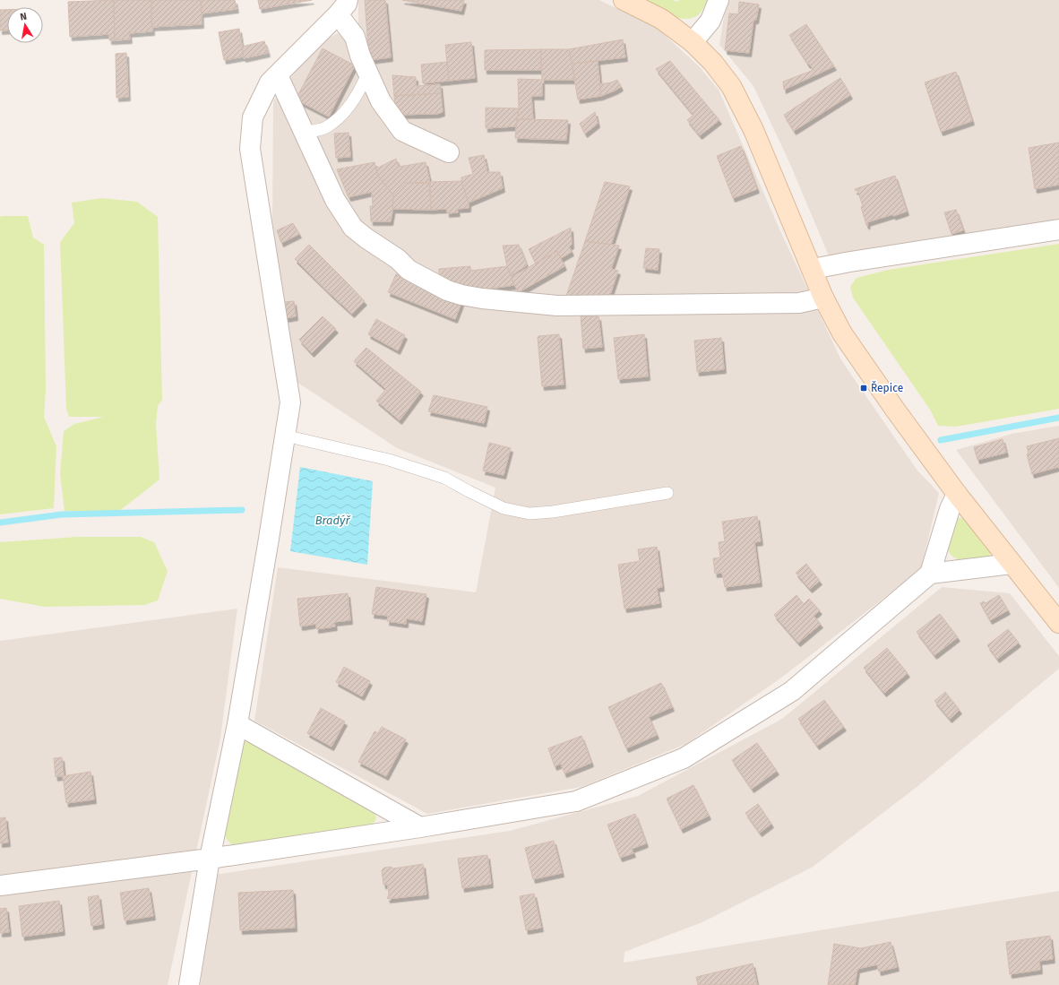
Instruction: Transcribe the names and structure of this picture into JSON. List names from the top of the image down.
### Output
{
  "water": ["Bradýř"],
  "places": {
    "transit": ["Řepice"]
  },
  "north": "top"
}
